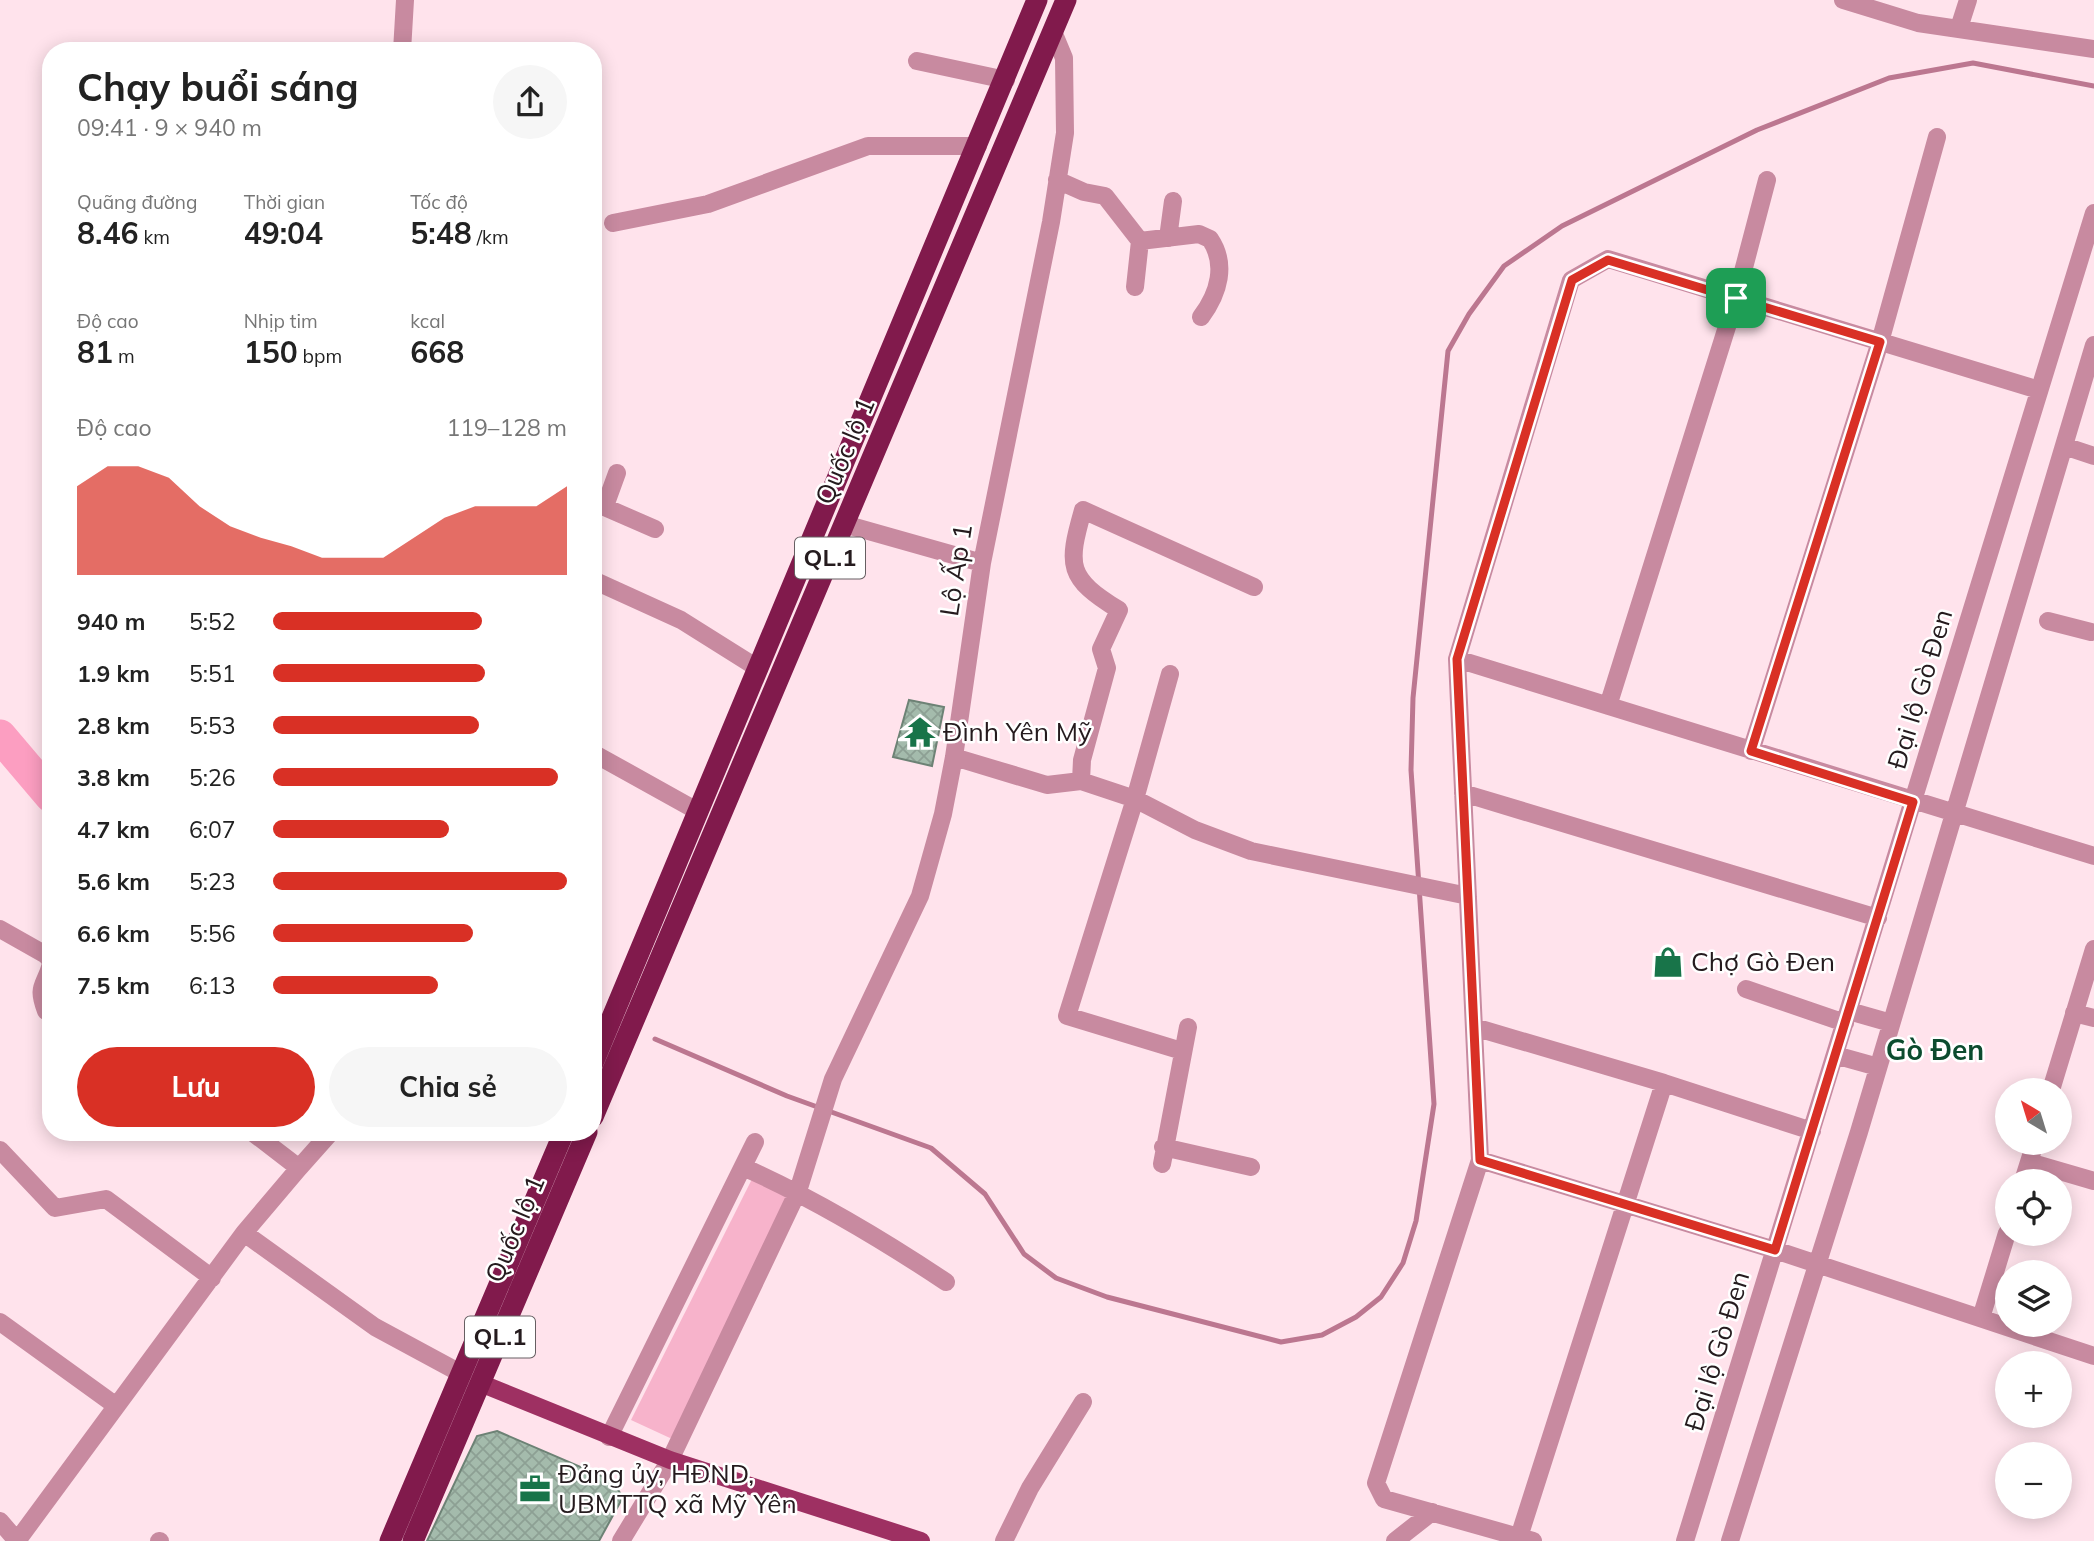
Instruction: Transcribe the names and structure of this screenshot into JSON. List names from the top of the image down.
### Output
{
  "streets": {
    "highway": ["Quốc lộ 1", "QL.1"],
    "street": ["Lộ Ấp 1", "Đại lộ Gò Đen"]
  },
  "crossings": [
    ["Quốc lộ 1", "Lộ Ấp 1"]
  ],
  "districts": ["Gò Đen"],
  "places": {
    "temple": ["Đình Yên Mỹ"],
    "shop": ["Chợ Gò Đen"],
    "office": ["Đảng ủy, HĐND, UBMTTQ xã Mỹ Yên"]
  },
  "north": "top left",
  "page": {
    "heading": ["Chạy buổi sáng", "09:41 · 9 × 940 m"],
    "stats": [
      ["Quãng đường", "8.46 km"],
      ["Thời gian", "49:04"],
      ["Tốc độ", "5:48 /km"],
      ["Độ cao", "81 m"],
      ["Nhịp tim", "150 bpm"],
      ["kcal", "668"]
    ],
    "chart": ["Độ cao", "119–128 m"],
    "list": [
      {
        "name": "940 m",
        "note": "5:52"
      },
      {
        "name": "1.9 km",
        "note": "5:51"
      },
      {
        "name": "2.8 km",
        "note": "5:53"
      },
      {
        "name": "3.8 km",
        "note": "5:26"
      },
      {
        "name": "4.7 km",
        "note": "6:07"
      },
      {
        "name": "5.6 km",
        "note": "5:23"
      },
      {
        "name": "6.6 km",
        "note": "5:56"
      },
      {
        "name": "7.5 km",
        "note": "6:13"
      }
    ],
    "buttons": ["Lưu", "Chia sẻ"],
    "map_buttons": ["+", "−"]
  }
}
